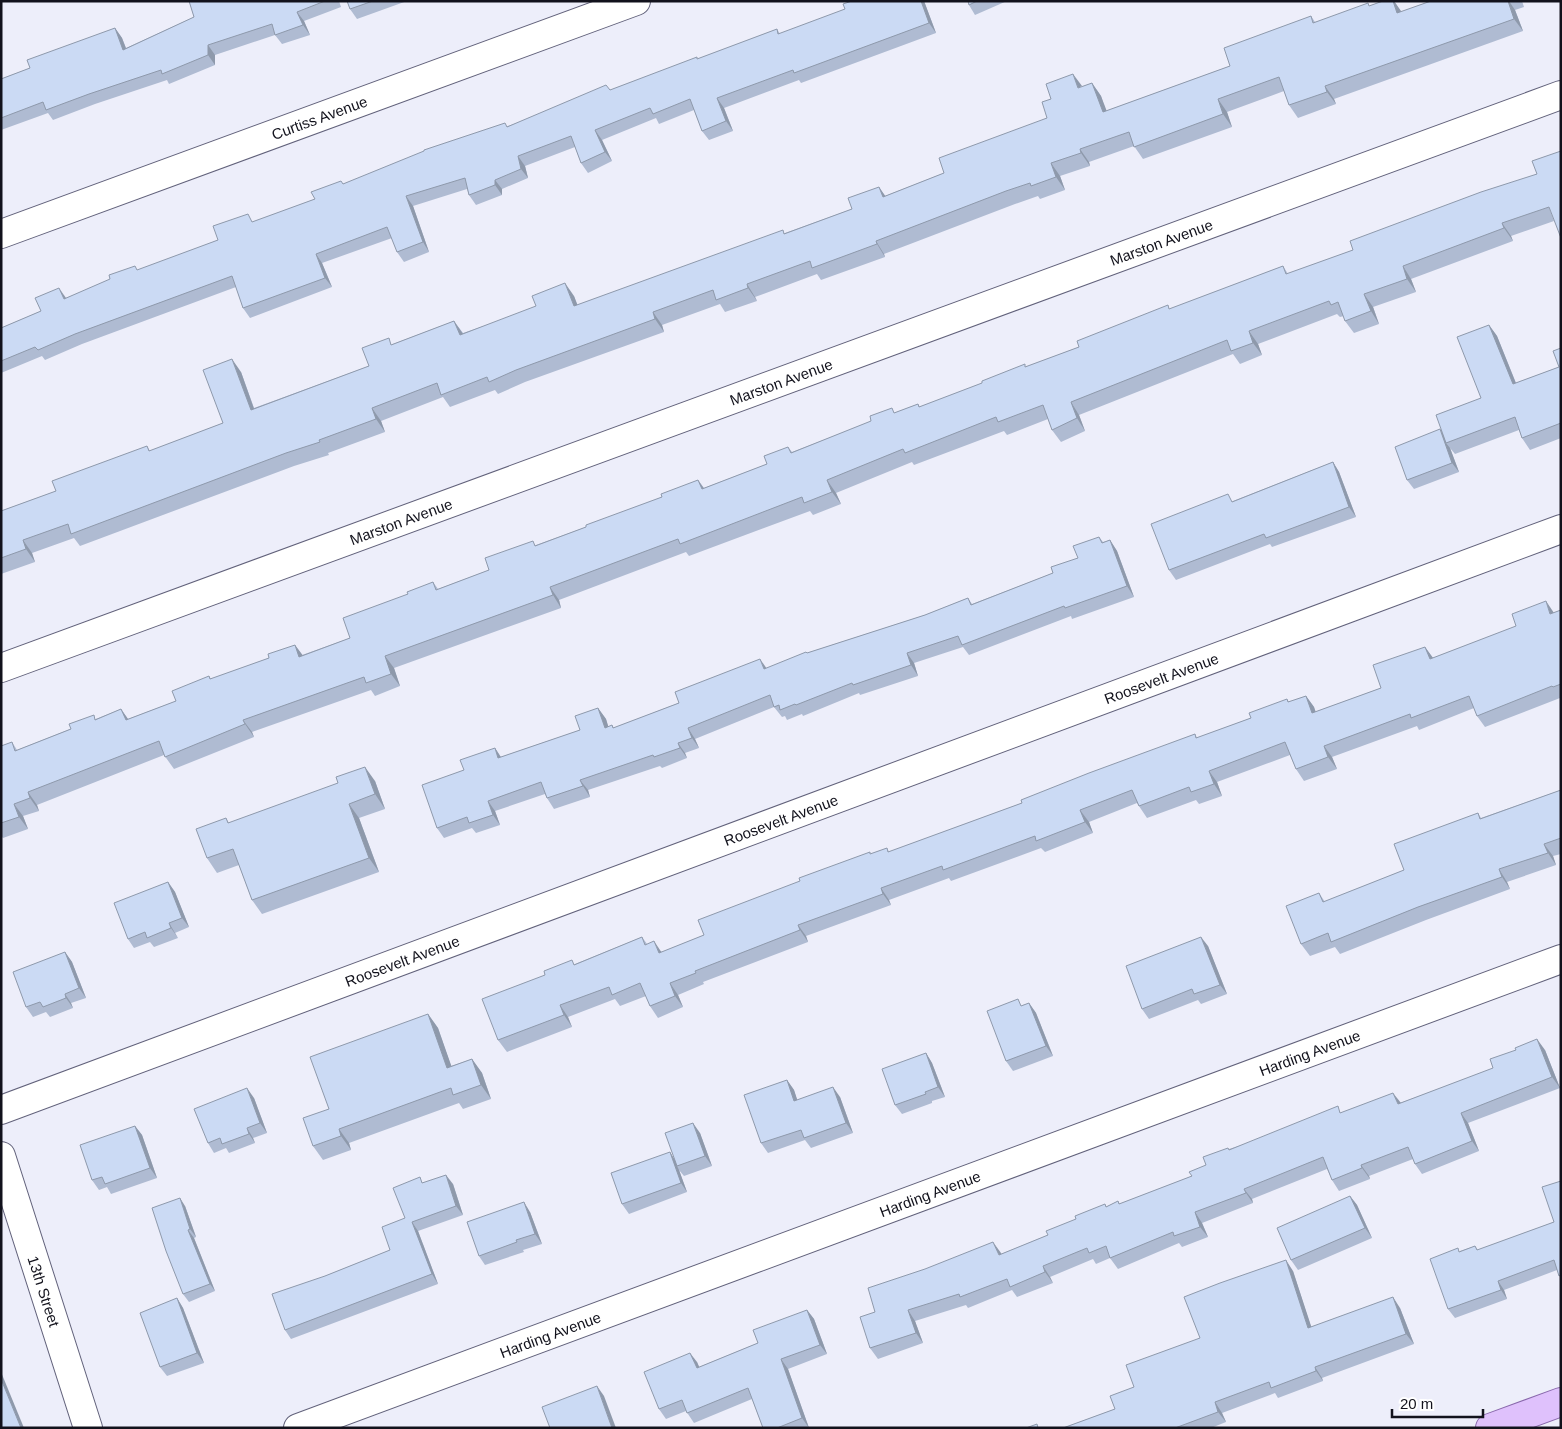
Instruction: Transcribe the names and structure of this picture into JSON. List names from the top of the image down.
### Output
{
  "streets": {
    "street": [
      "Curtiss Avenue",
      "Marston Avenue",
      "Roosevelt Avenue",
      "Harding Avenue",
      "13th Street"
    ]
  },
  "scale_bar": "20 m"
}
